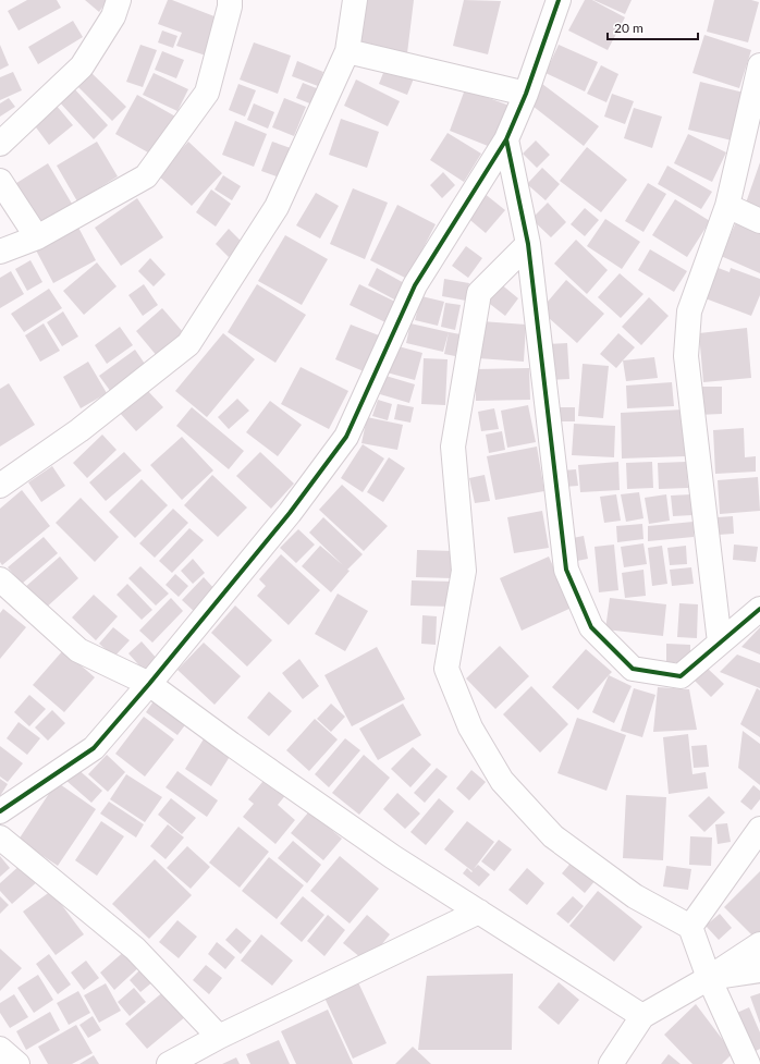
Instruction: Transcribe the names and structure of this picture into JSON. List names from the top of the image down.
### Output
{
  "scale_bar": "20 m"
}
